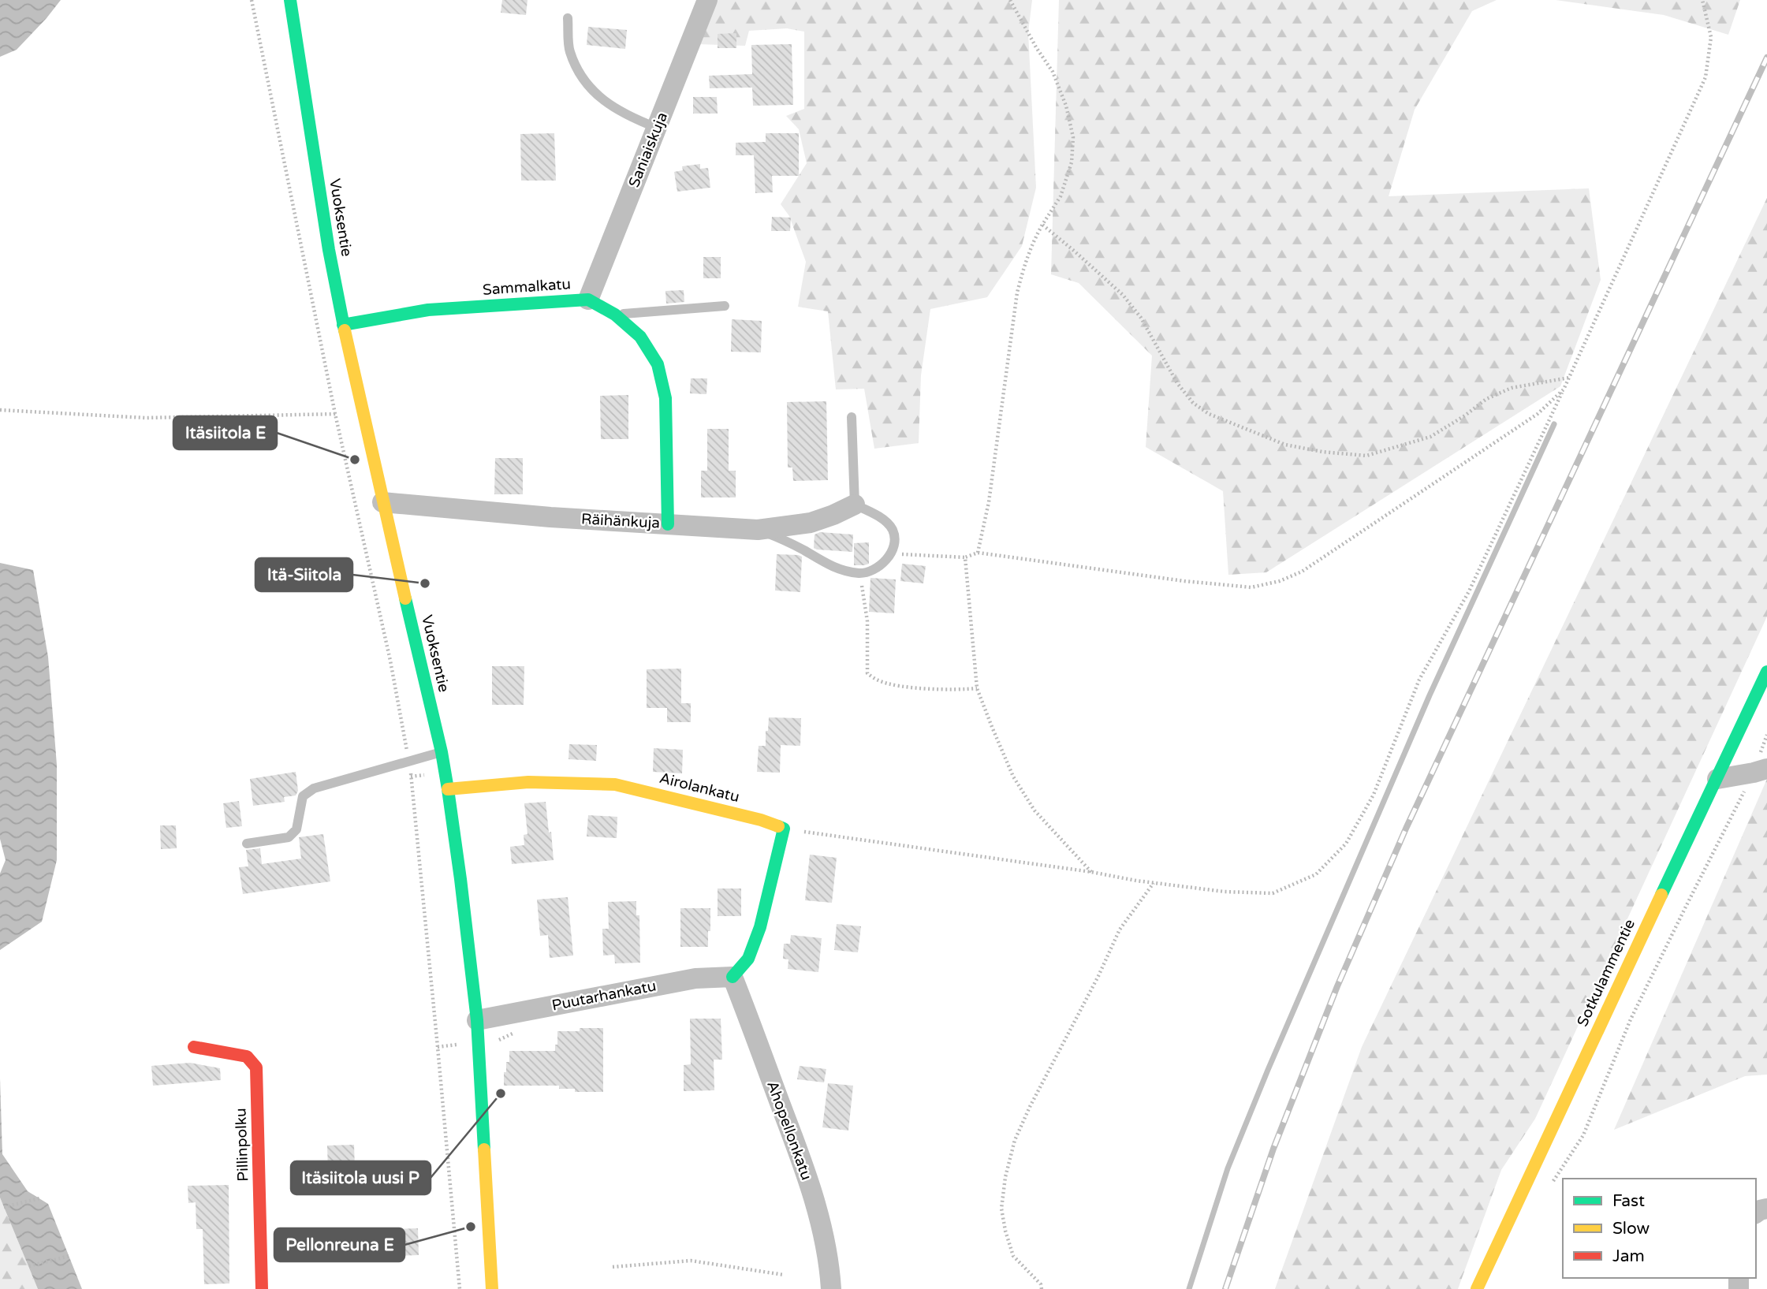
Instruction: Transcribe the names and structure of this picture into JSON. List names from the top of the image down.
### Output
{
  "streets": {
    "street": [
      "Saniaiskuja",
      "Vuoksentie",
      "Sammalkatu",
      "Räihänkuja",
      "Airolankatu",
      "Sotkulammentie",
      "Puutarhankatu",
      "Ahopellonkatu",
      "Pillinpolku"
    ]
  },
  "crossings": [
    ["Saniaiskuja", "Sammalkatu"],
    ["Vuoksentie", "Sammalkatu"],
    ["Vuoksentie", "Räihänkuja"],
    ["Vuoksentie", "Airolankatu"],
    ["Vuoksentie", "Puutarhankatu"],
    ["Sammalkatu", "Räihänkuja"],
    ["Puutarhankatu", "Ahopellonkatu"]
  ],
  "places": [
    "Itäsiitola E",
    "Itä-Siitola",
    "Itäsiitola uusi P",
    "Pellonreuna E"
  ],
  "legend": ["Fast", "Slow", "Jam"]
}
